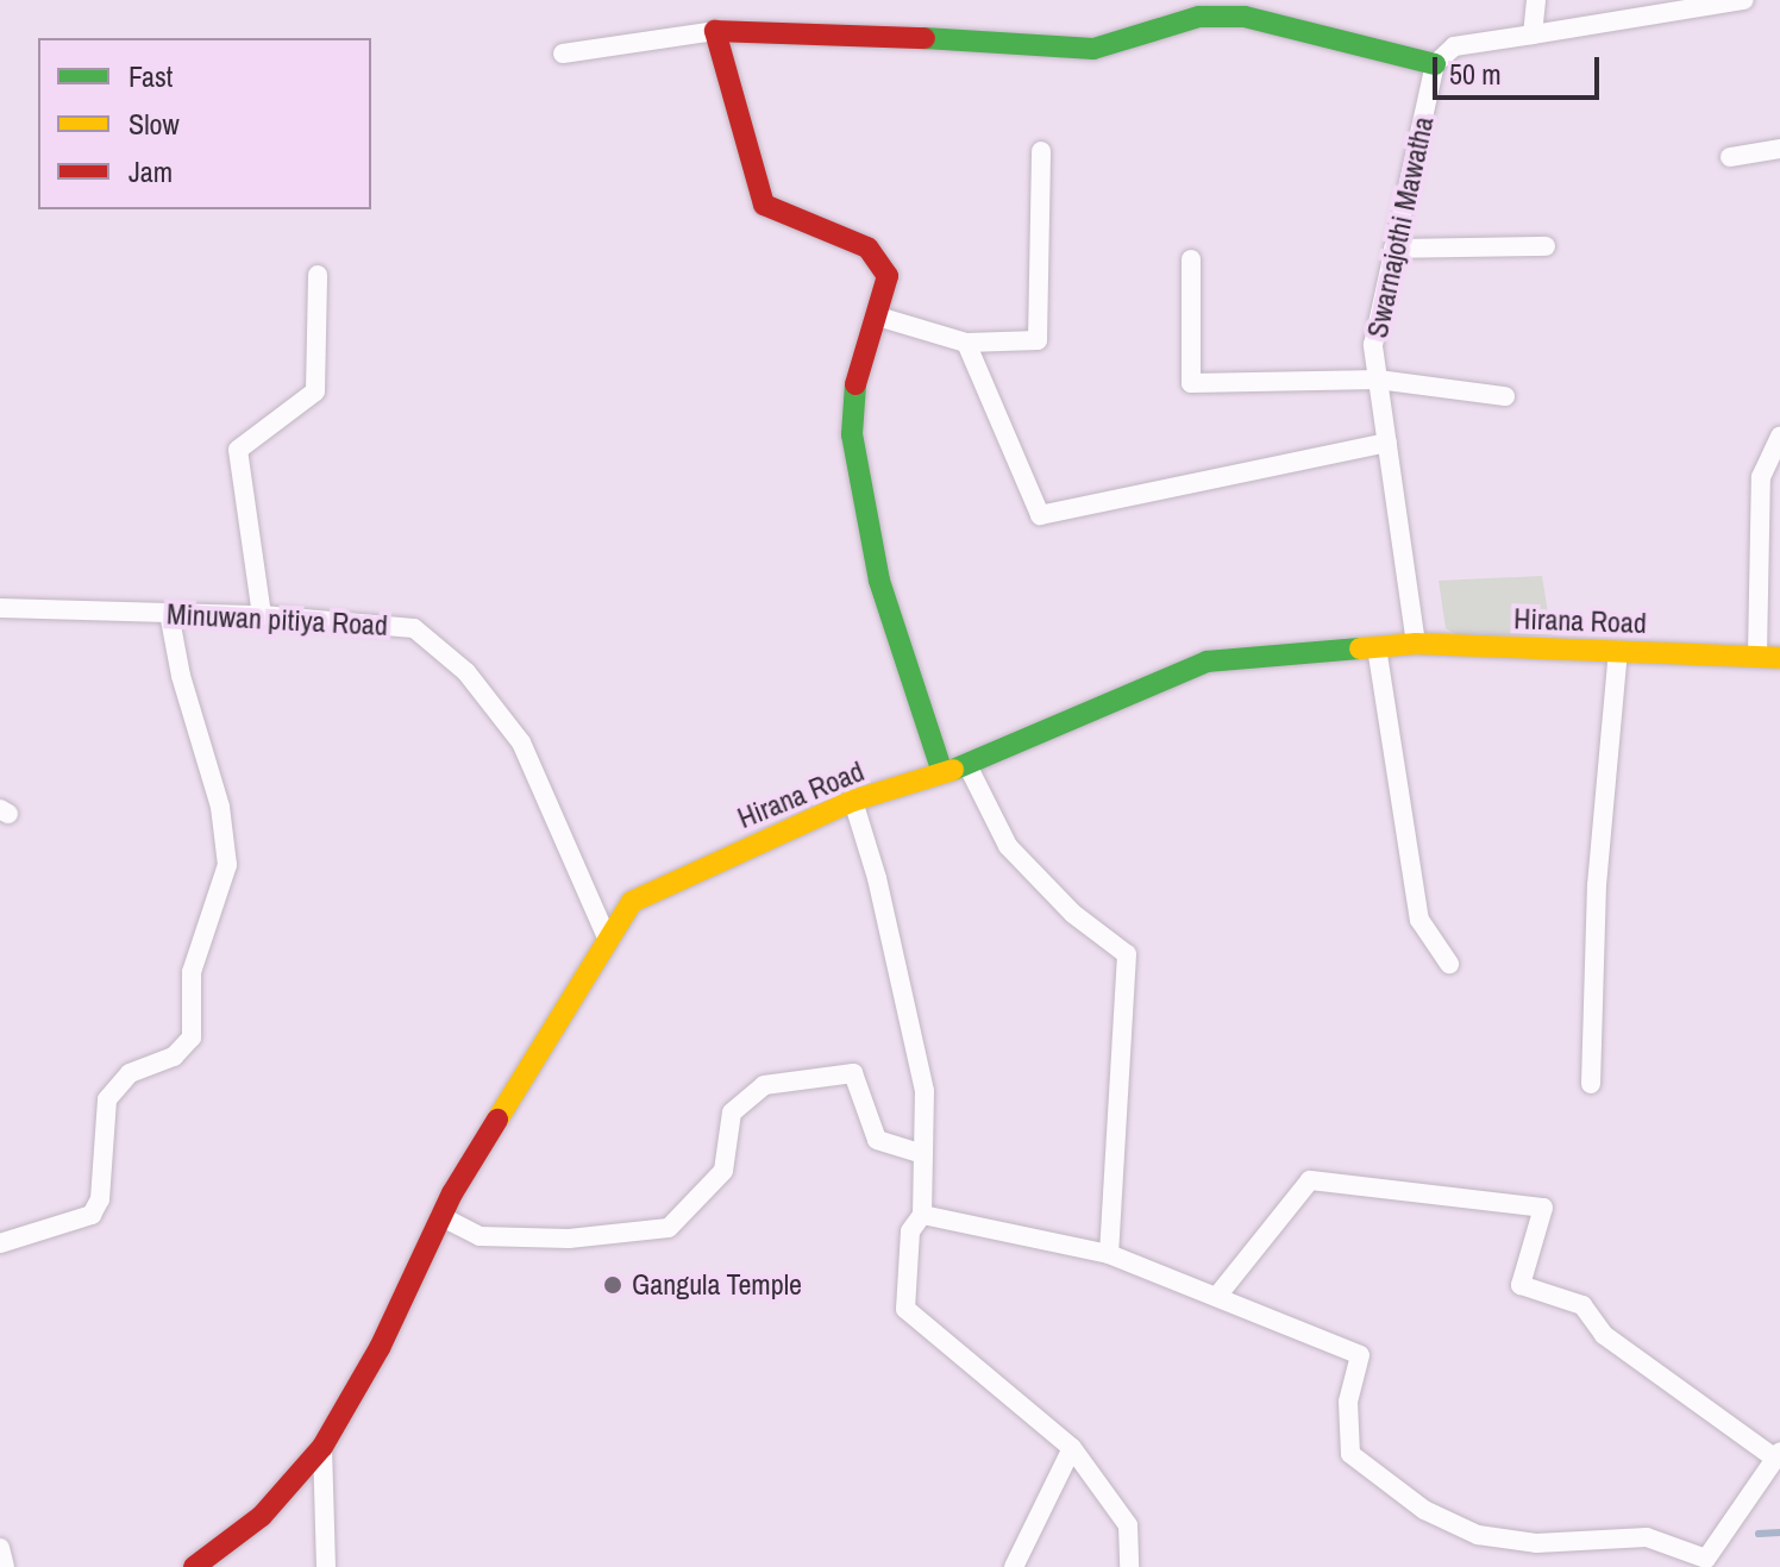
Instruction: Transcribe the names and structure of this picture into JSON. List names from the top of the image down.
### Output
{
  "streets": {
    "street": ["Swarnajothi Mawatha", "Minuwan pitiya Road", "Hirana Road"]
  },
  "crossings": [
    ["Swarnajothi Mawatha", "Hirana Road"],
    ["Minuwan pitiya Road", "Hirana Road"]
  ],
  "places": ["Gangula Temple"],
  "legend": ["Fast", "Slow", "Jam"],
  "scale_bar": "50 m"
}
